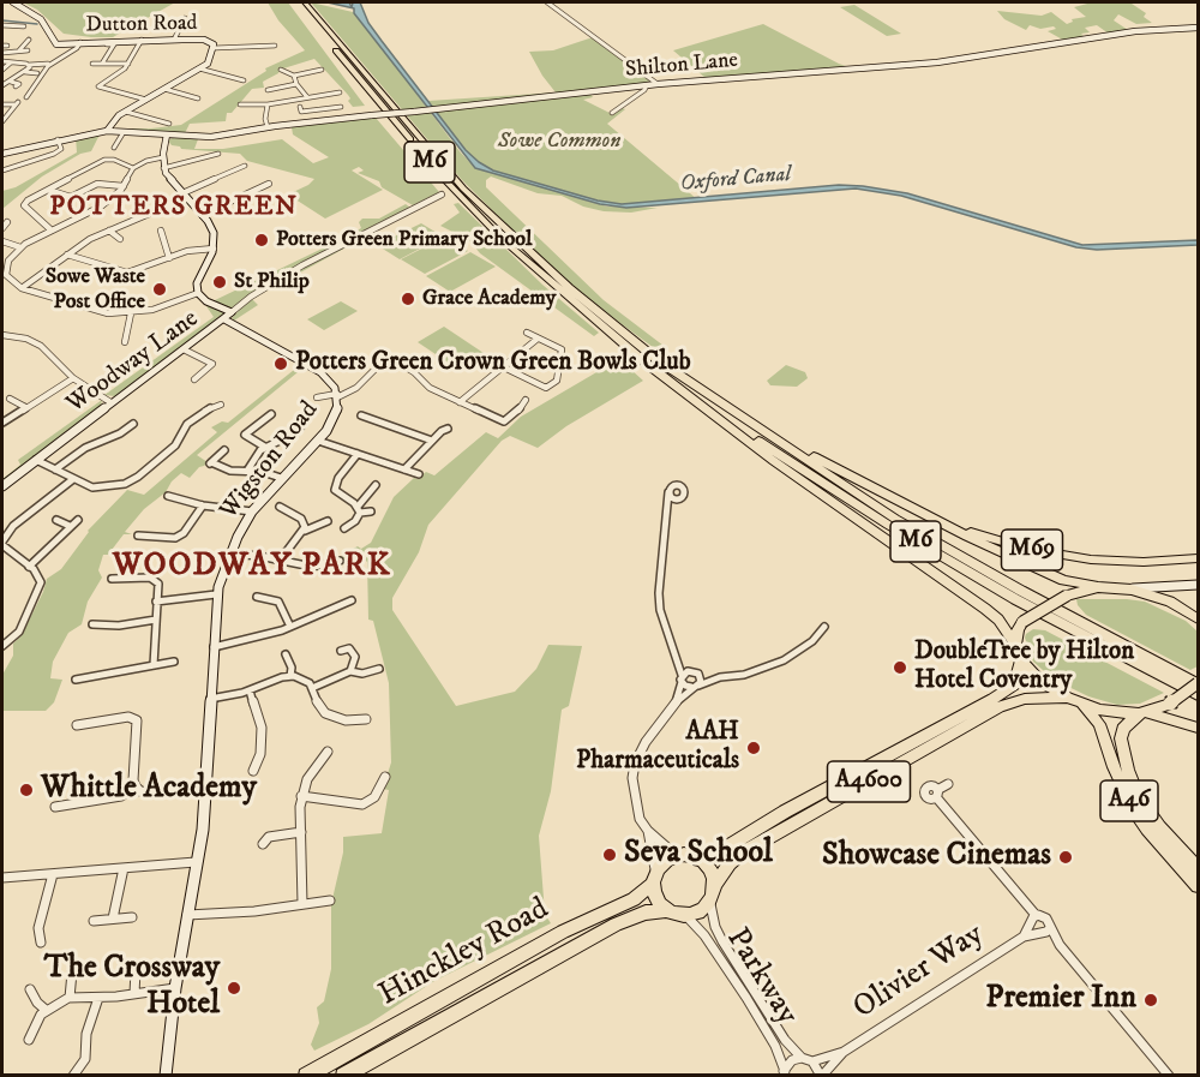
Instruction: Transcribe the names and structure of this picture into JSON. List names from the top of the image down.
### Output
{
  "streets": {
    "highway": [
      "M6",
      "M69",
      "A4600",
      "A46",
      "Hinckley Road"
    ],
    "street": [
      "Dutton Road",
      "Shilton Lane",
      "Woodway Lane",
      "Wigston Road",
      "Olivier Way",
      "Parkway"
    ]
  },
  "crossings": [
    ["Dutton Road", "Shilton Lane"],
    ["Woodway Lane", "Wigston Road"],
    ["A4600", "Hinckley Road"],
    ["A4600", "Parkway"],
    ["Hinckley Road", "Parkway"]
  ],
  "districts": ["POTTERS GREEN", "WOODWAY PARK"],
  "water": ["Oxford Canal"],
  "parks": ["Sowe Common"],
  "places": [
    "Potters Green Primary School",
    "St Philip",
    "Sowe Waste Post Office",
    "Grace Academy",
    "Potters Green Crown Green Bowls Club",
    "DoubleTree by Hilton Hotel Coventry",
    "AAH Pharmaceuticals",
    "Whittle Academy",
    "Seva School",
    "Showcase Cinemas",
    "The Crossway Hotel",
    "Premier Inn"
  ]
}
